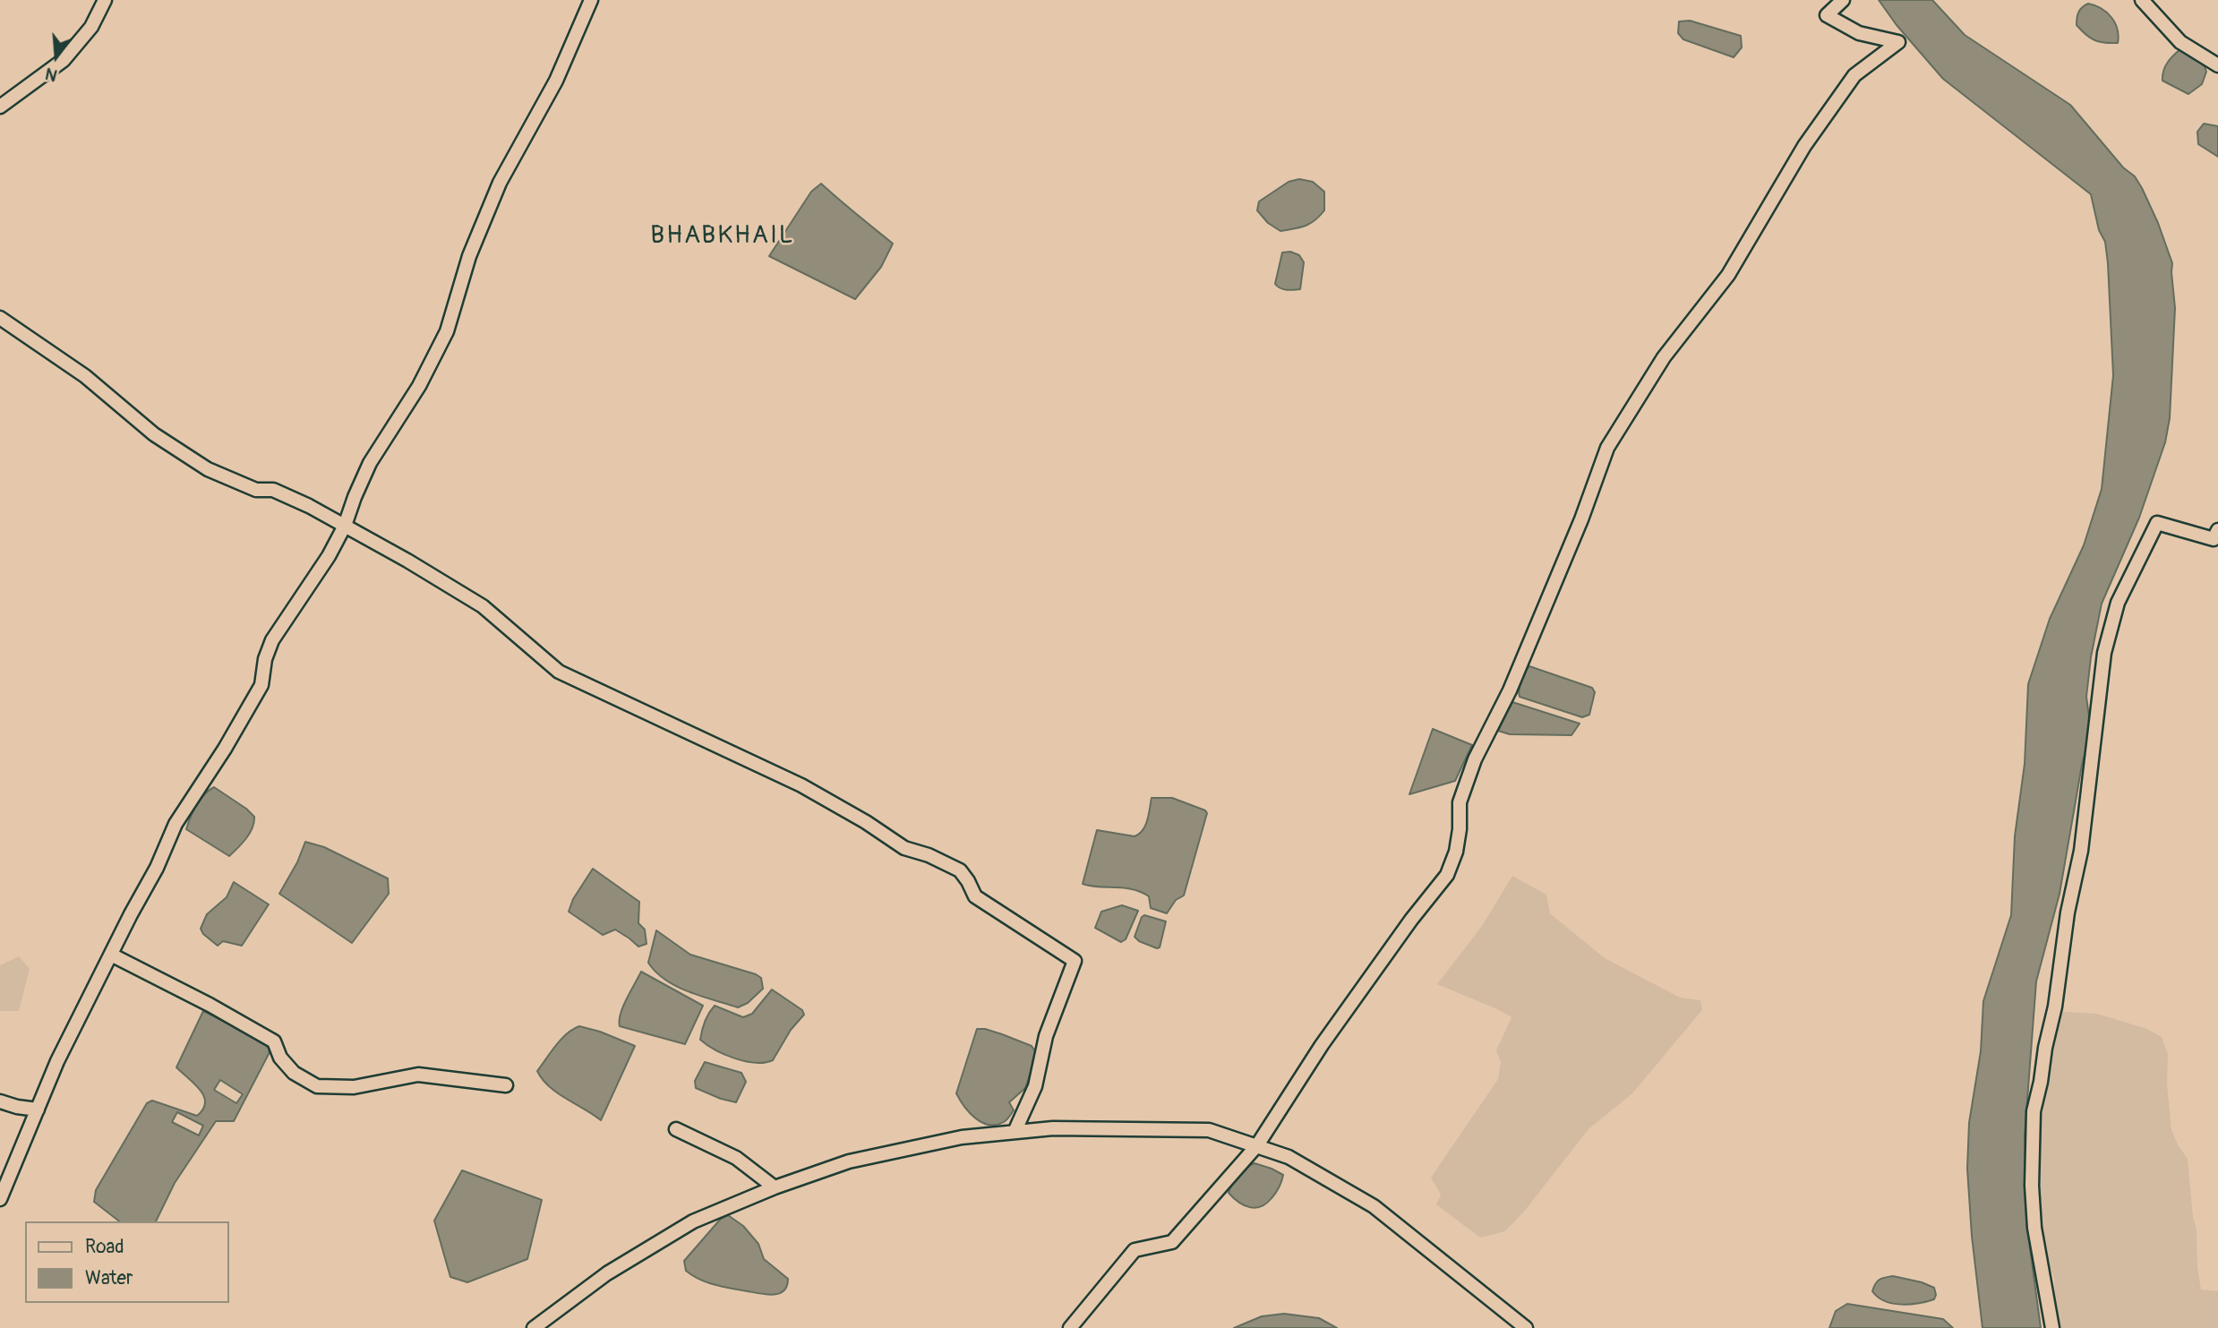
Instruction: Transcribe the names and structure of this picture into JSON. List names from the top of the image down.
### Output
{
  "districts": ["BHABKHAIL"],
  "legend": ["Road", "Water"],
  "north": "bottom"
}
